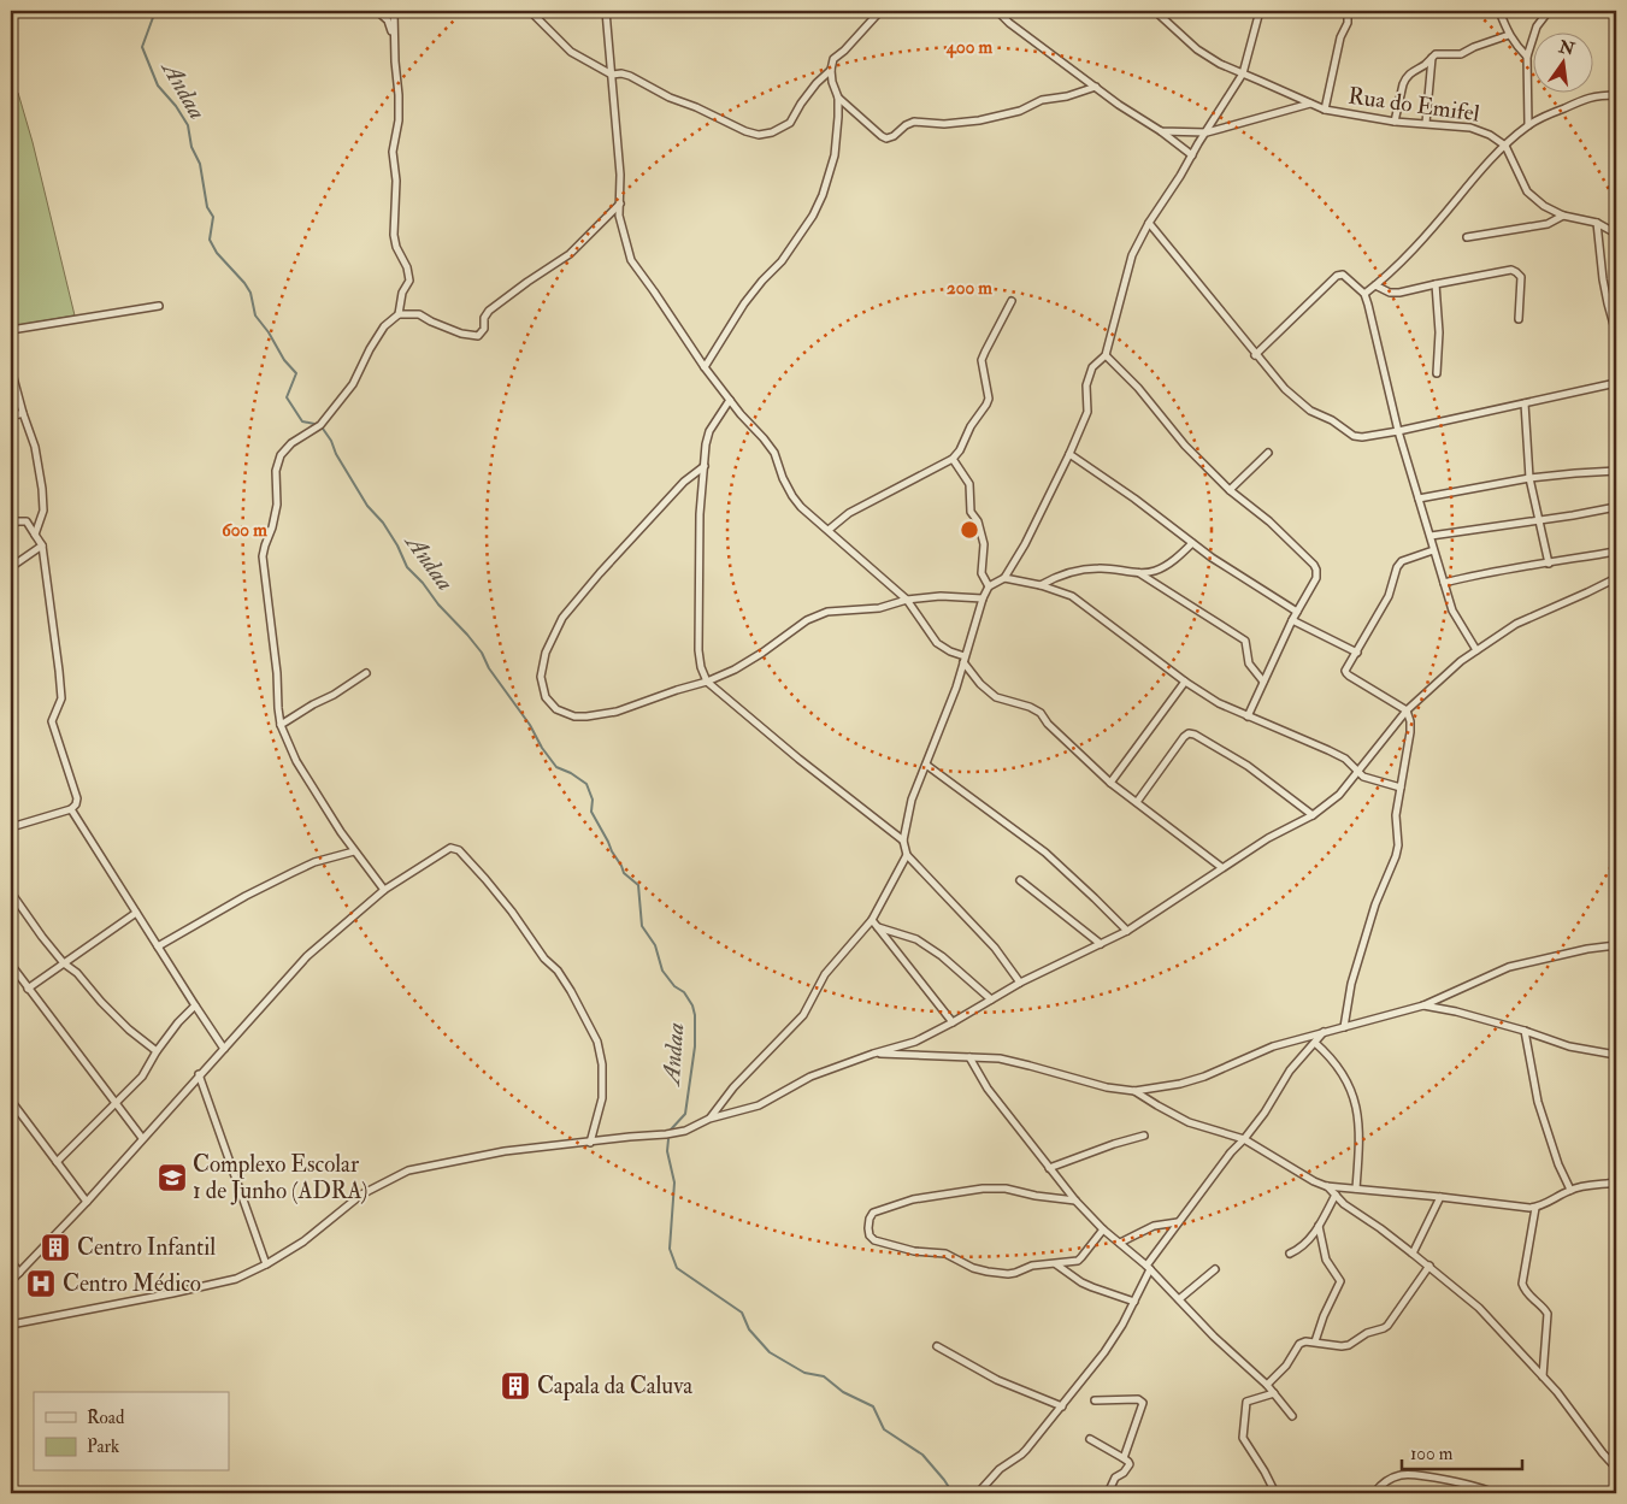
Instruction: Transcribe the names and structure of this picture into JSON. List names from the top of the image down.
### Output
{
  "streets": {
    "street": ["Rua do Emifel"]
  },
  "water": ["Andaa"],
  "places": {
    "school or university": ["Complexo Escolar 1 de Junho (ADRA)"],
    "building": ["Centro Infantil", "Capala da Caluva"],
    "hospital": ["Centro Médico"]
  },
  "legend": ["Road", "Park"],
  "scale_bar": "100 m",
  "north": "top",
  "rings": ["400 m", "200 m", "600 m"]
}
